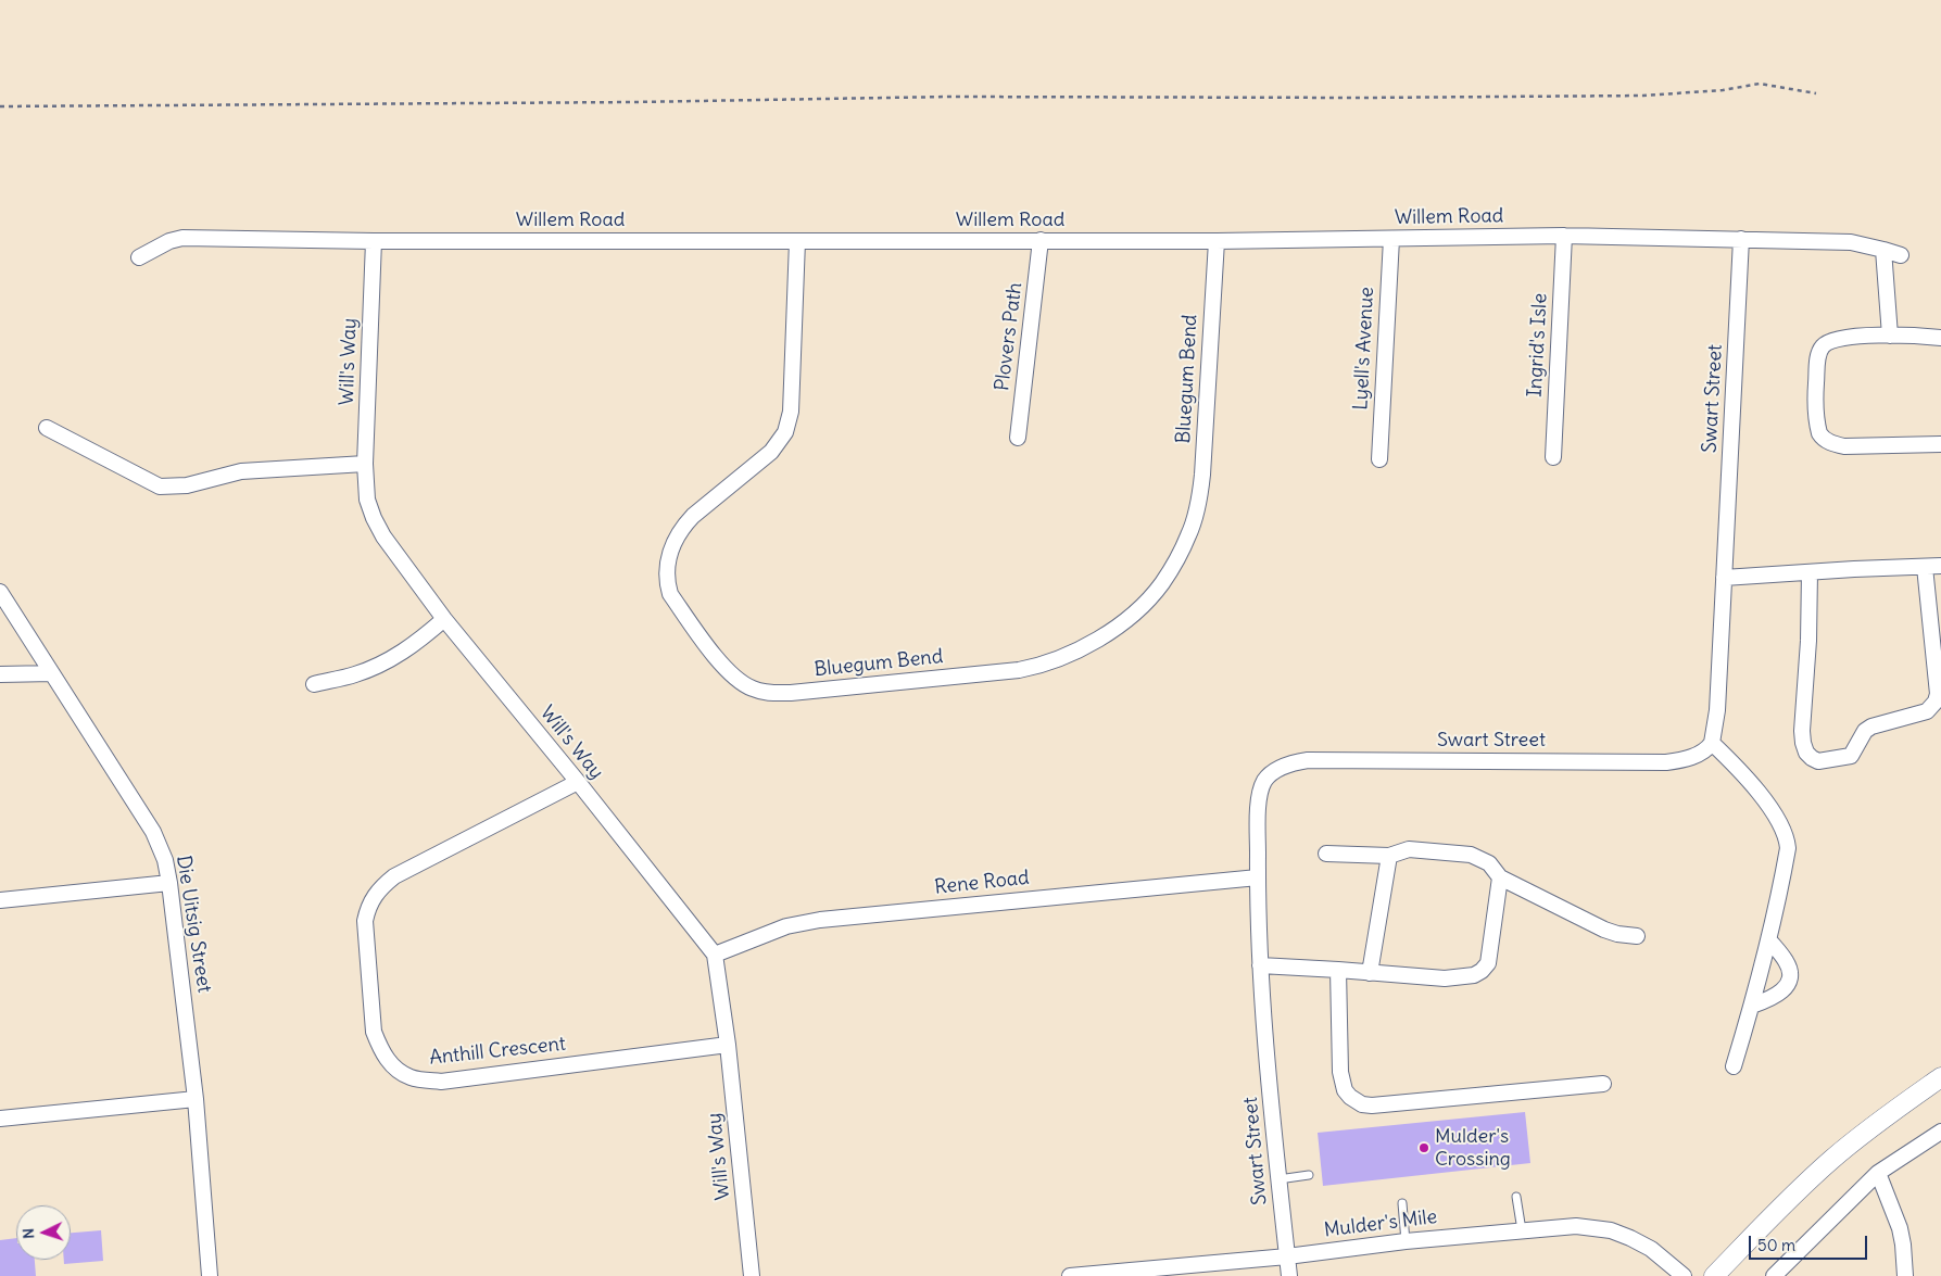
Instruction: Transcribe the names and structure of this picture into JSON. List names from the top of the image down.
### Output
{
  "streets": {
    "street": [
      "Willem Road",
      "Plovers Path",
      "Ingrid's Isle",
      "Lyell's Avenue",
      "Will's Way",
      "Bluegum Bend",
      "Swart Street",
      "Rene Road",
      "Die Uitsig Street",
      "Anthill Crescent",
      "Mulder's Mile"
    ]
  },
  "crossings": [
    ["Willem Road", "Plovers Path"],
    ["Willem Road", "Ingrid's Isle"],
    ["Willem Road", "Lyell's Avenue"],
    ["Willem Road", "Will's Way"],
    ["Willem Road", "Bluegum Bend"],
    ["Willem Road", "Swart Street"],
    ["Will's Way", "Rene Road"],
    ["Will's Way", "Anthill Crescent"],
    ["Swart Street", "Rene Road"],
    ["Swart Street", "Mulder's Mile"]
  ],
  "places": ["Mulder's Crossing"],
  "scale_bar": "50 m",
  "north": "left"
}
